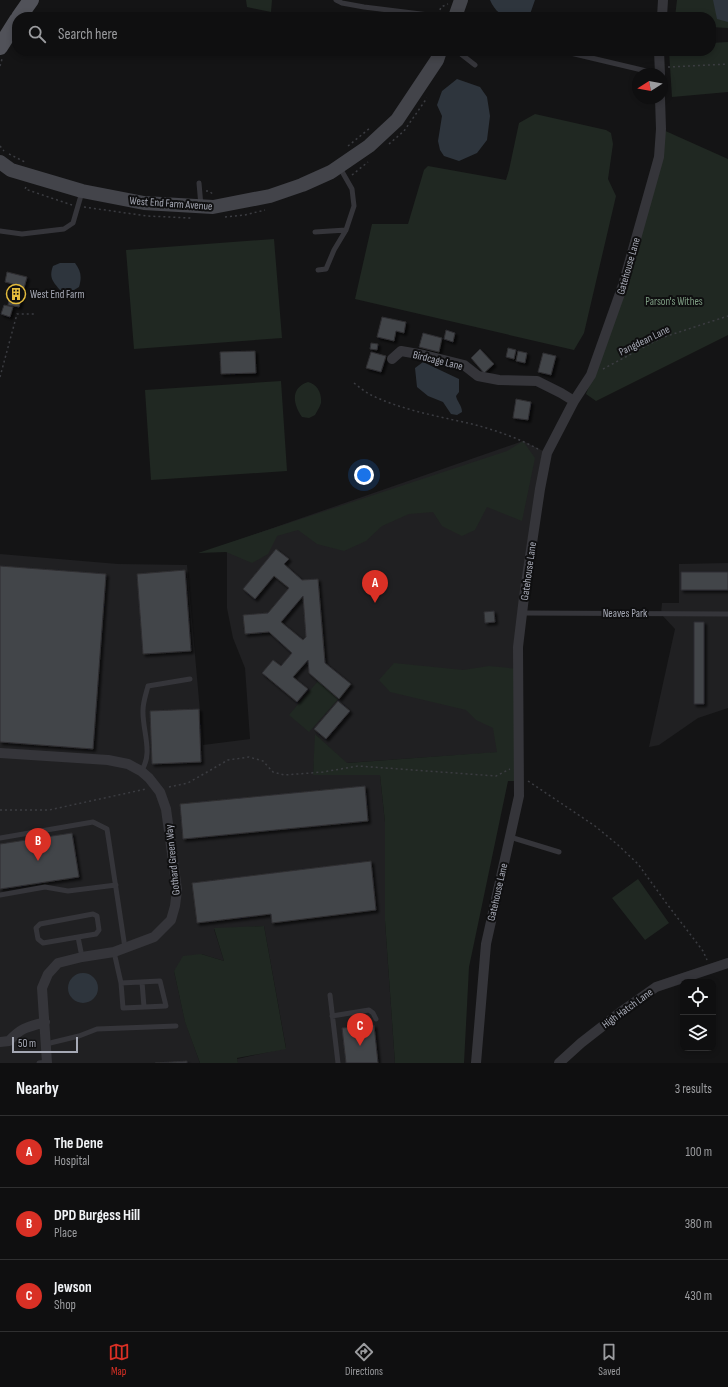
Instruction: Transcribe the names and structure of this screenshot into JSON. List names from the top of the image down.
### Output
{
  "streets": {
    "street": [
      "West End Farm Avenue",
      "Gatehouse Lane",
      "Birdcage Lane",
      "Gothard Green Way",
      "High Hatch Lane"
    ],
    "lane": ["Neaves Park"],
    "path": ["Pangdean Lane"]
  },
  "crossings": [
    ["Gatehouse Lane", "Pangdean Lane"],
    ["Gatehouse Lane", "Birdcage Lane"],
    ["Gatehouse Lane", "Neaves Park"]
  ],
  "parks": ["Parson's Withes"],
  "places": {
    "building": ["West End Farm"]
  },
  "scale_bar": "50 m",
  "north": "left",
  "page": {
    "search": "Search here",
    "pins": ["A", "B", "C"],
    "scale": "50 m",
    "heading": ["Nearby", "3 results"],
    "list": [
      {
        "mark": "A",
        "name": "The Dene",
        "note": "Hospital",
        "value": "100 m"
      },
      {
        "mark": "B",
        "name": "DPD Burgess Hill",
        "note": "Place",
        "value": "380 m"
      },
      {
        "mark": "C",
        "name": "Jewson",
        "note": "Shop",
        "value": "430 m"
      }
    ],
    "nav": ["Map", "Directions", "Saved"]
  }
}
